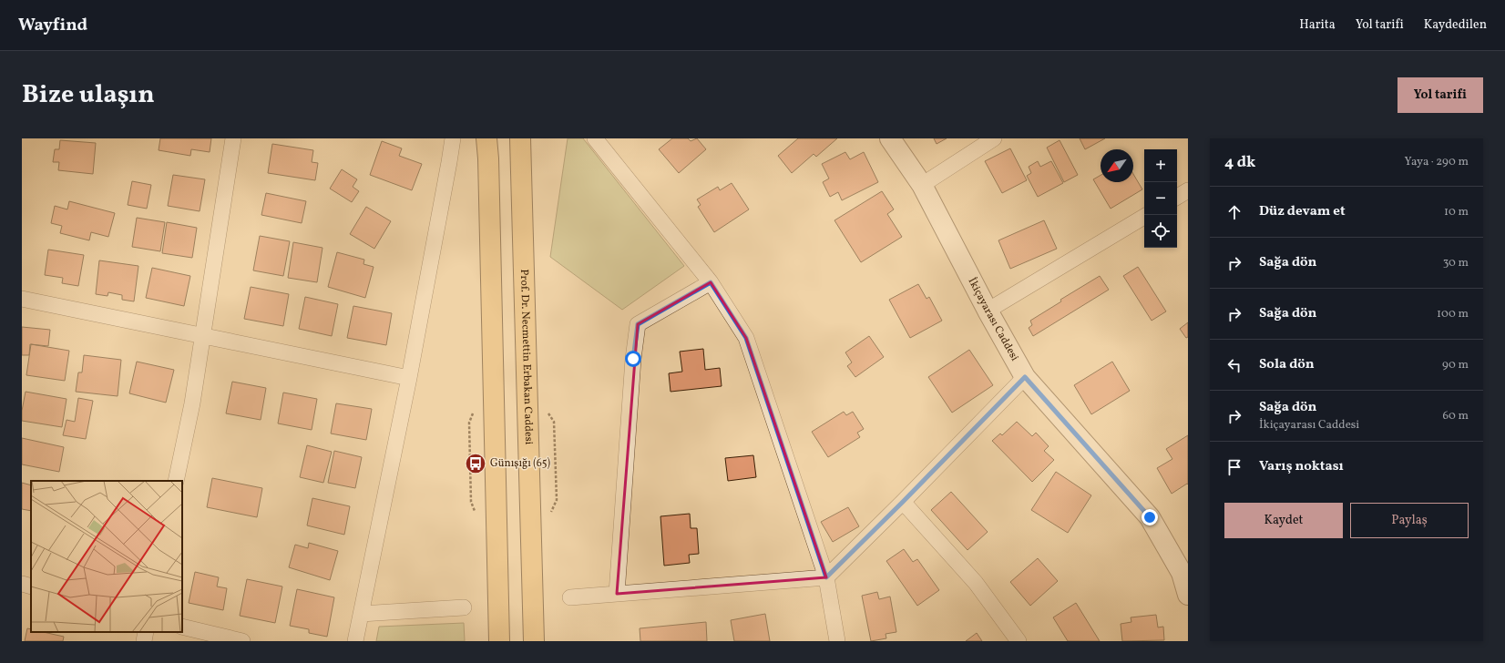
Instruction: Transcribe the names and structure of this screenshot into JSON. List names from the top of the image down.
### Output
{
  "streets": {
    "main road": ["Prof. Dr. Necmettin Erbakan Caddesi"],
    "street": ["İkiçayarası Caddesi"]
  },
  "places": {
    "bus stop": ["Günışığı (65)"]
  },
  "north": "bottom left",
  "page": {
    "header": "Wayfind",
    "nav": ["Harita", "Yol tarifi", "Kaydedilen"],
    "title": "Bize ulaşın",
    "buttons": [
      "Yol tarifi",
      ["Kaydet", "Paylaş"]
    ],
    "heading": ["4 dk", "Yaya · 290 m"],
    "map_buttons": ["+", "−"],
    "list": [
      ["Düz devam et", "10 m"],
      ["Sağa dön", "30 m"],
      ["Sağa dön", "100 m"],
      ["Sola dön", "90 m"],
      ["Sağa dön", "İkiçayarası Caddesi", "60 m"],
      "Varış noktası"
    ]
  }
}
